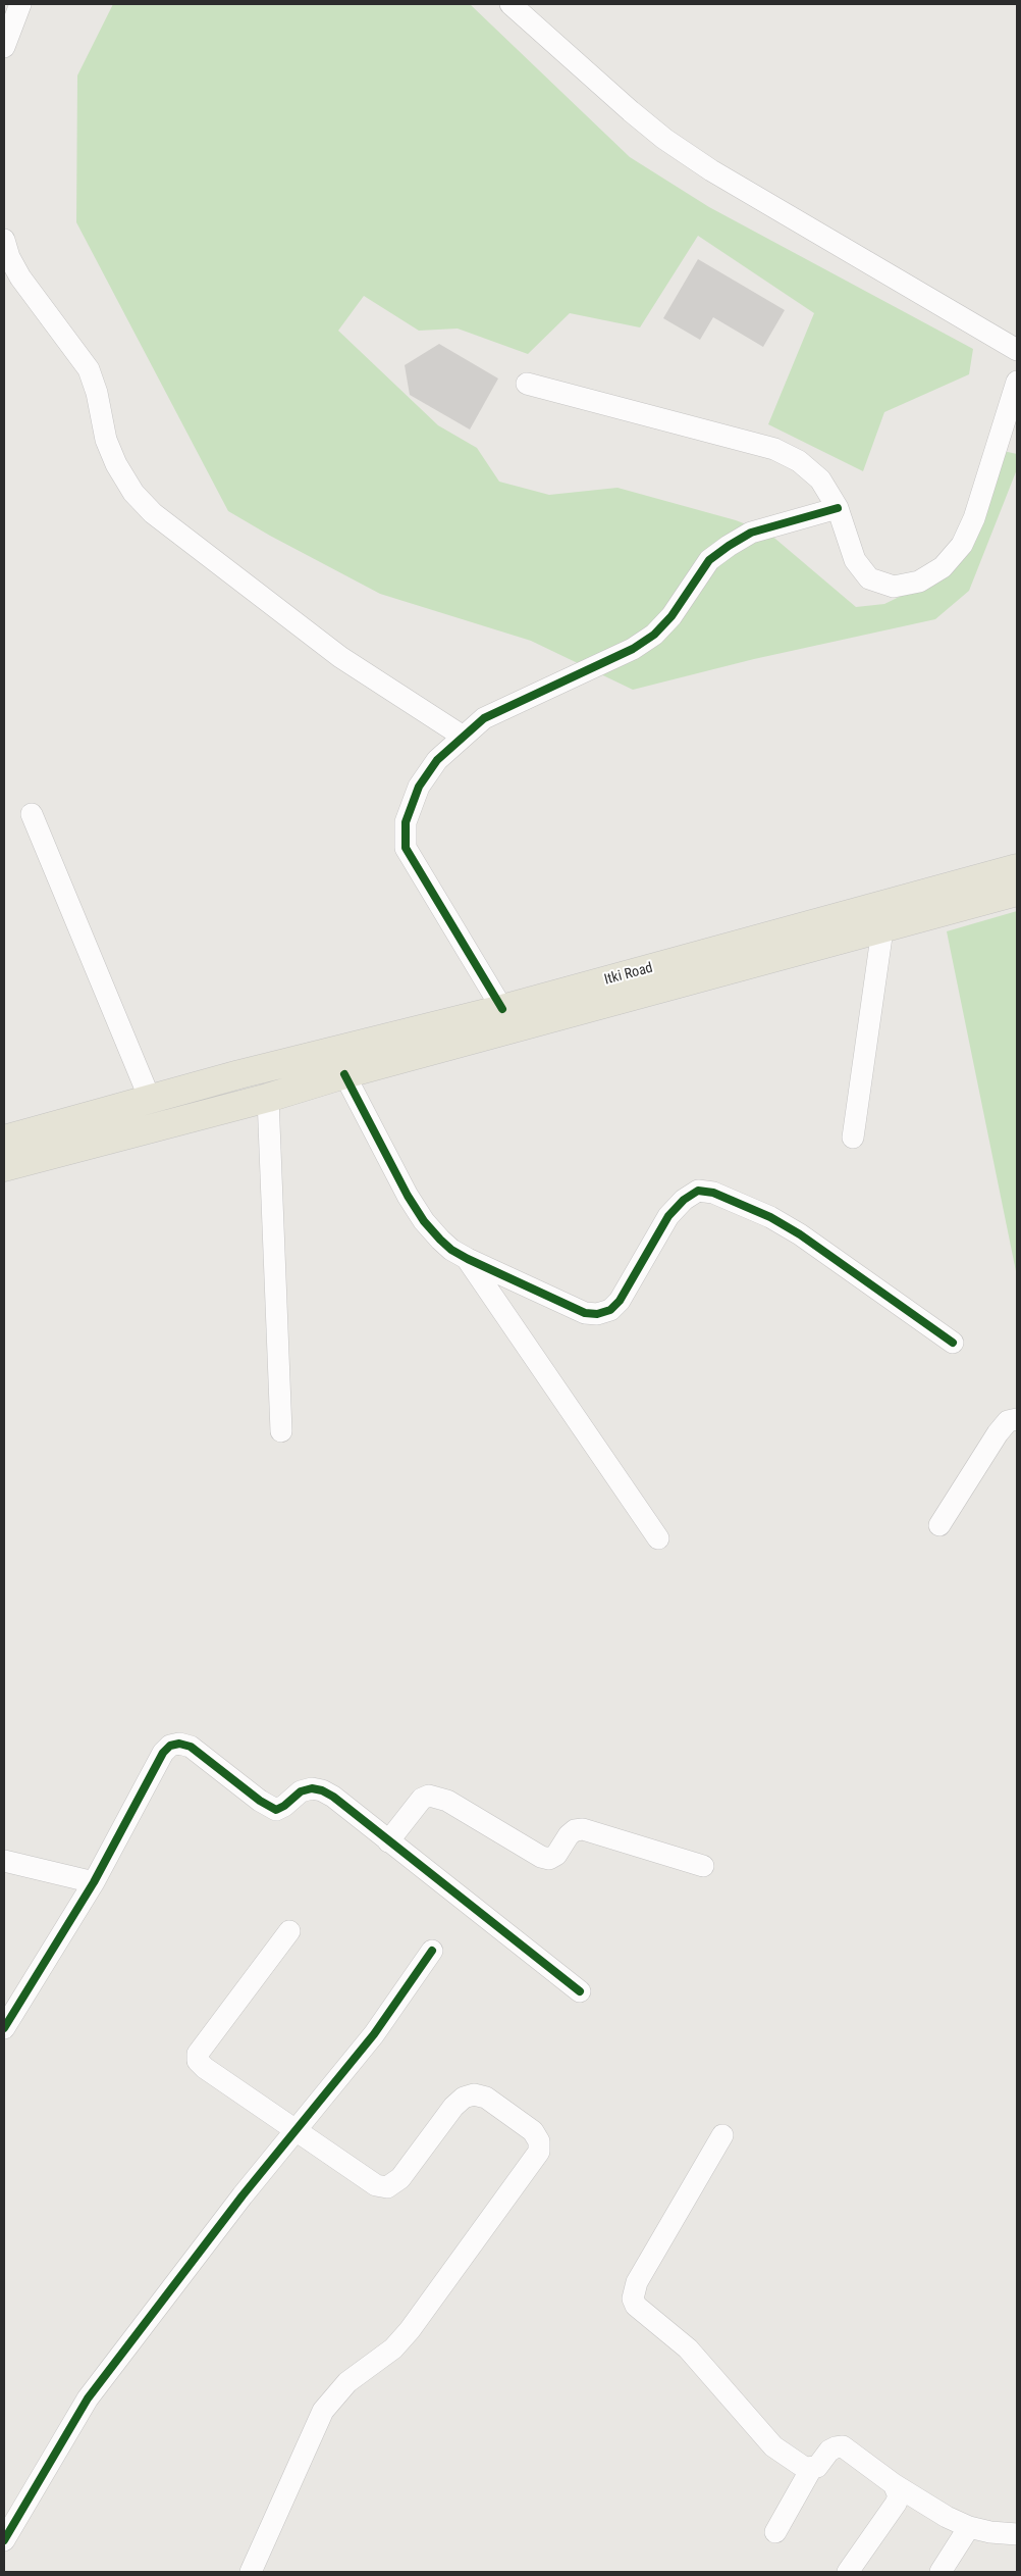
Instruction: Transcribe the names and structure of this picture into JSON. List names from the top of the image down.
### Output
{
  "streets": {
    "main road": ["Itki Road"]
  }
}
